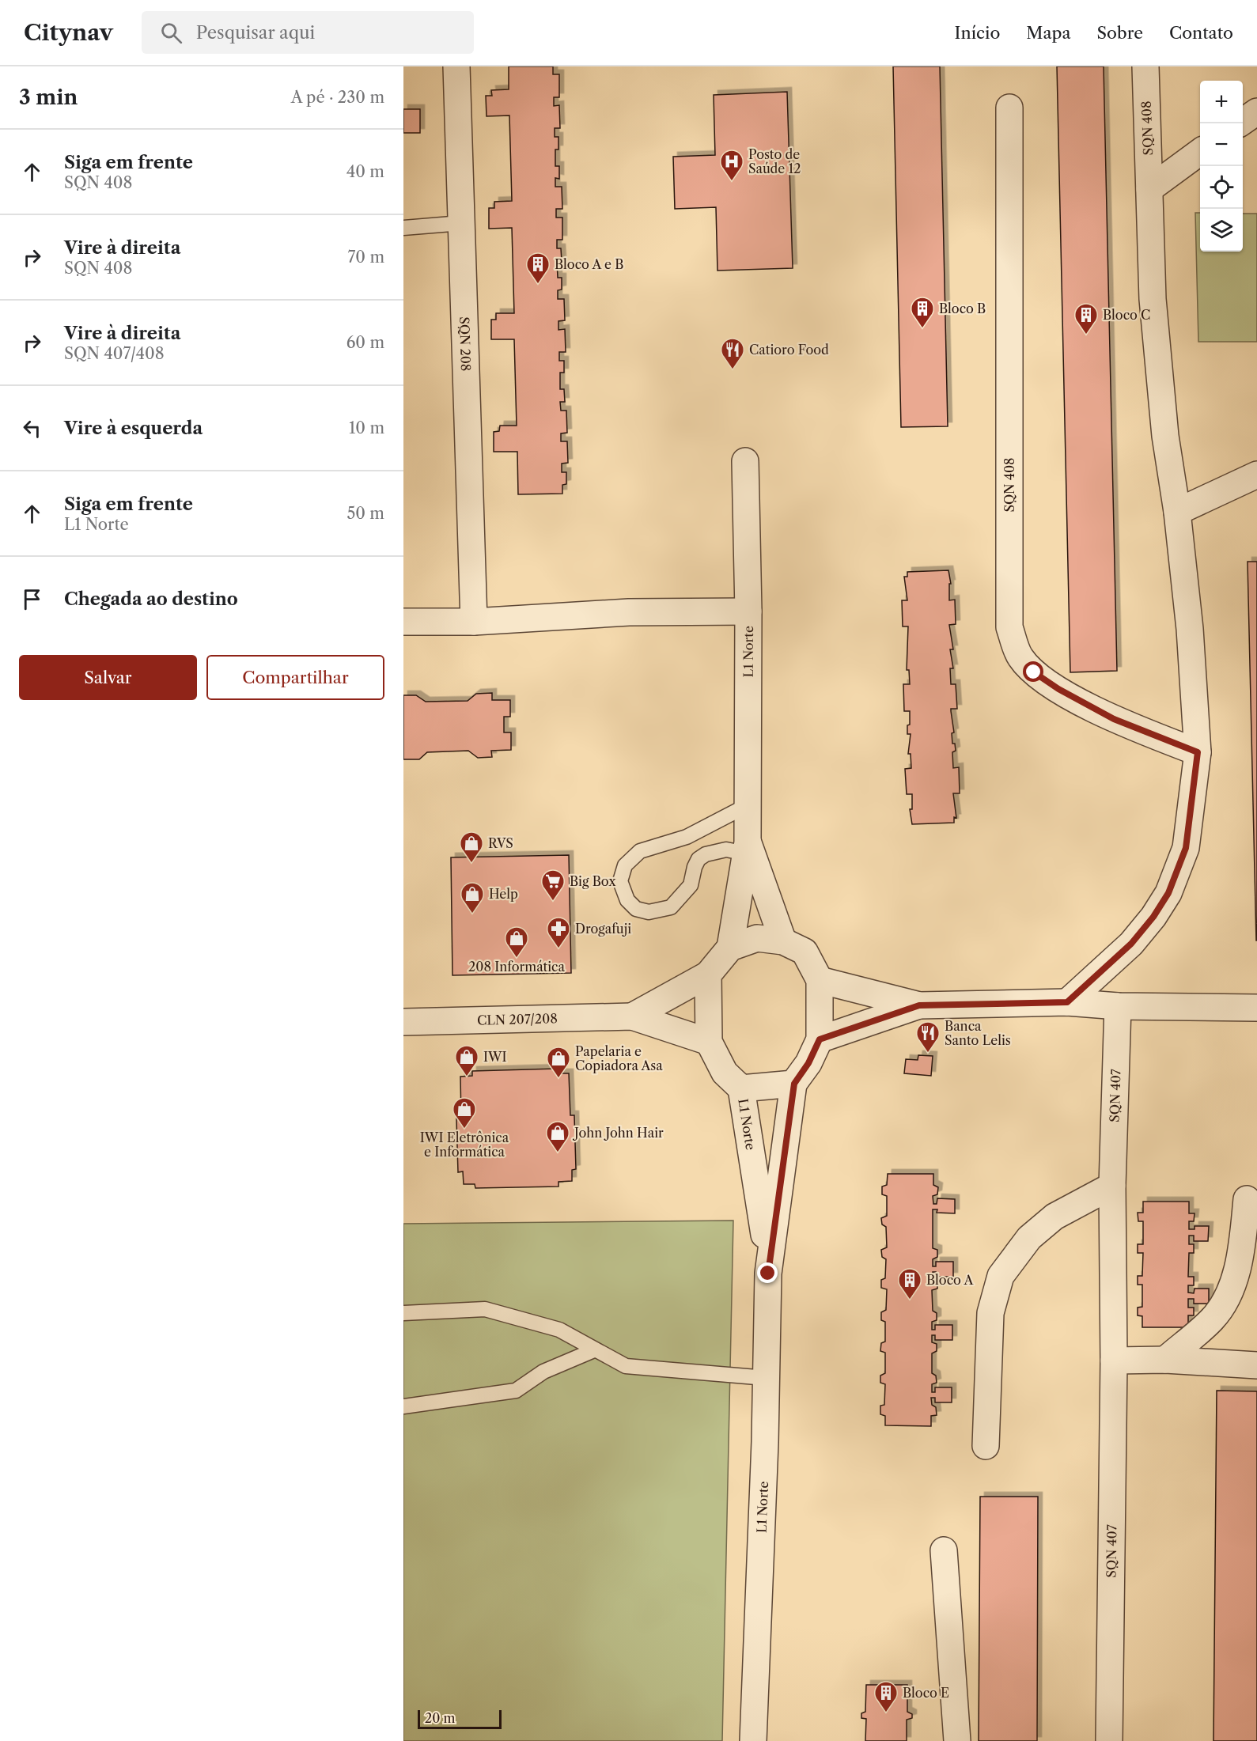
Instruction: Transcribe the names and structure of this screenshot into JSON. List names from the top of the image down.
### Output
{
  "streets": {
    "street": [
      "SQN 408",
      "SQN 208",
      "L1 Norte",
      "CLN 207/208",
      "SQN 407"
    ]
  },
  "crossings": [
    ["L1 Norte", "CLN 207/208"]
  ],
  "places": {
    "hospital": ["Posto de Saúde 12"],
    "building": [
      "Bloco A e B",
      "Bloco B",
      "Bloco C",
      "Bloco A",
      "Bloco E"
    ],
    "restaurant": ["Catioro Food", "Banca Santo Lelis"],
    "shop": [
      "RVS",
      "Help",
      "208 Informática",
      "IWI",
      "Papelaria e Copiadora Asa",
      "IWI Eletrônica e Informática",
      "John John Hair"
    ],
    "supermarket": ["Big Box"],
    "pharmacy": ["Drogafuji"]
  },
  "scale_bar": "20 m",
  "page": {
    "header": "Citynav",
    "search": "Pesquisar aqui",
    "nav": [
      "Início",
      "Mapa",
      "Sobre",
      "Contato"
    ],
    "heading": ["3 min", "A pé · 230 m"],
    "map_buttons": ["+", "−"],
    "list": [
      ["Siga em frente", "SQN 408", "40 m"],
      ["Vire à direita", "SQN 408", "70 m"],
      ["Vire à direita", "SQN 407/408", "60 m"],
      ["Vire à esquerda", "10 m"],
      ["Siga em frente", "L1 Norte", "50 m"],
      "Chegada ao destino"
    ],
    "buttons": ["Salvar", "Compartilhar"],
    "scale": "20 m"
  }
}
